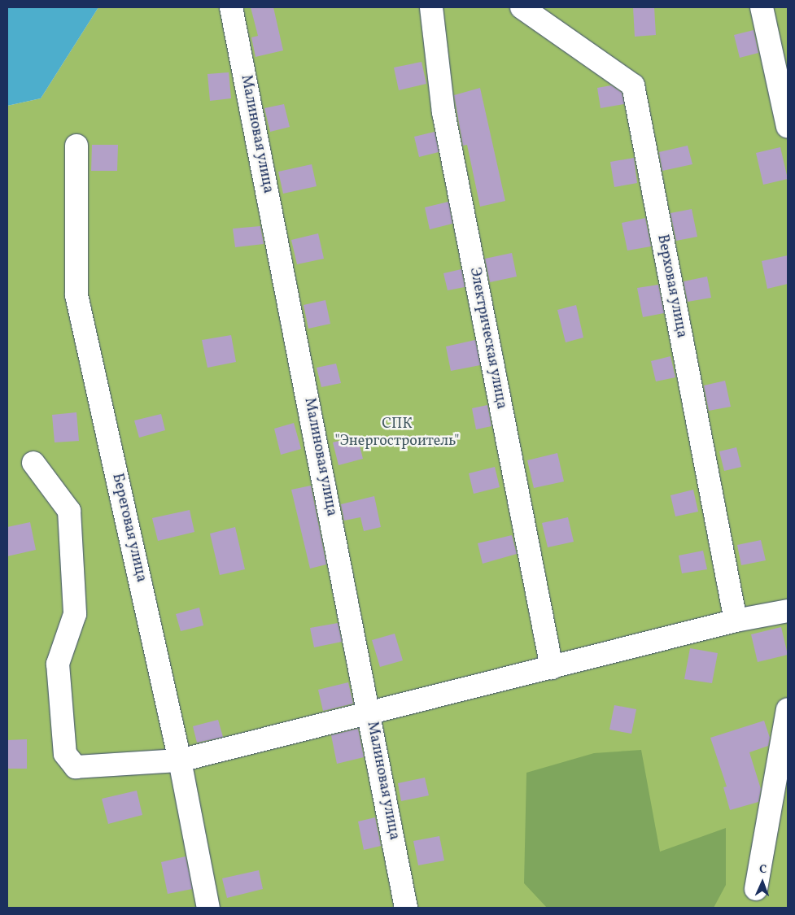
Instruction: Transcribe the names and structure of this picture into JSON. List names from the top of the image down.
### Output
{
  "streets": {
    "street": [
      "Малиновая улица",
      "Верховая улица",
      "Электрическая улица",
      "Береговая улица"
    ]
  },
  "parks": ["СПК \"Энергостроитель\""],
  "north": "top"
}
